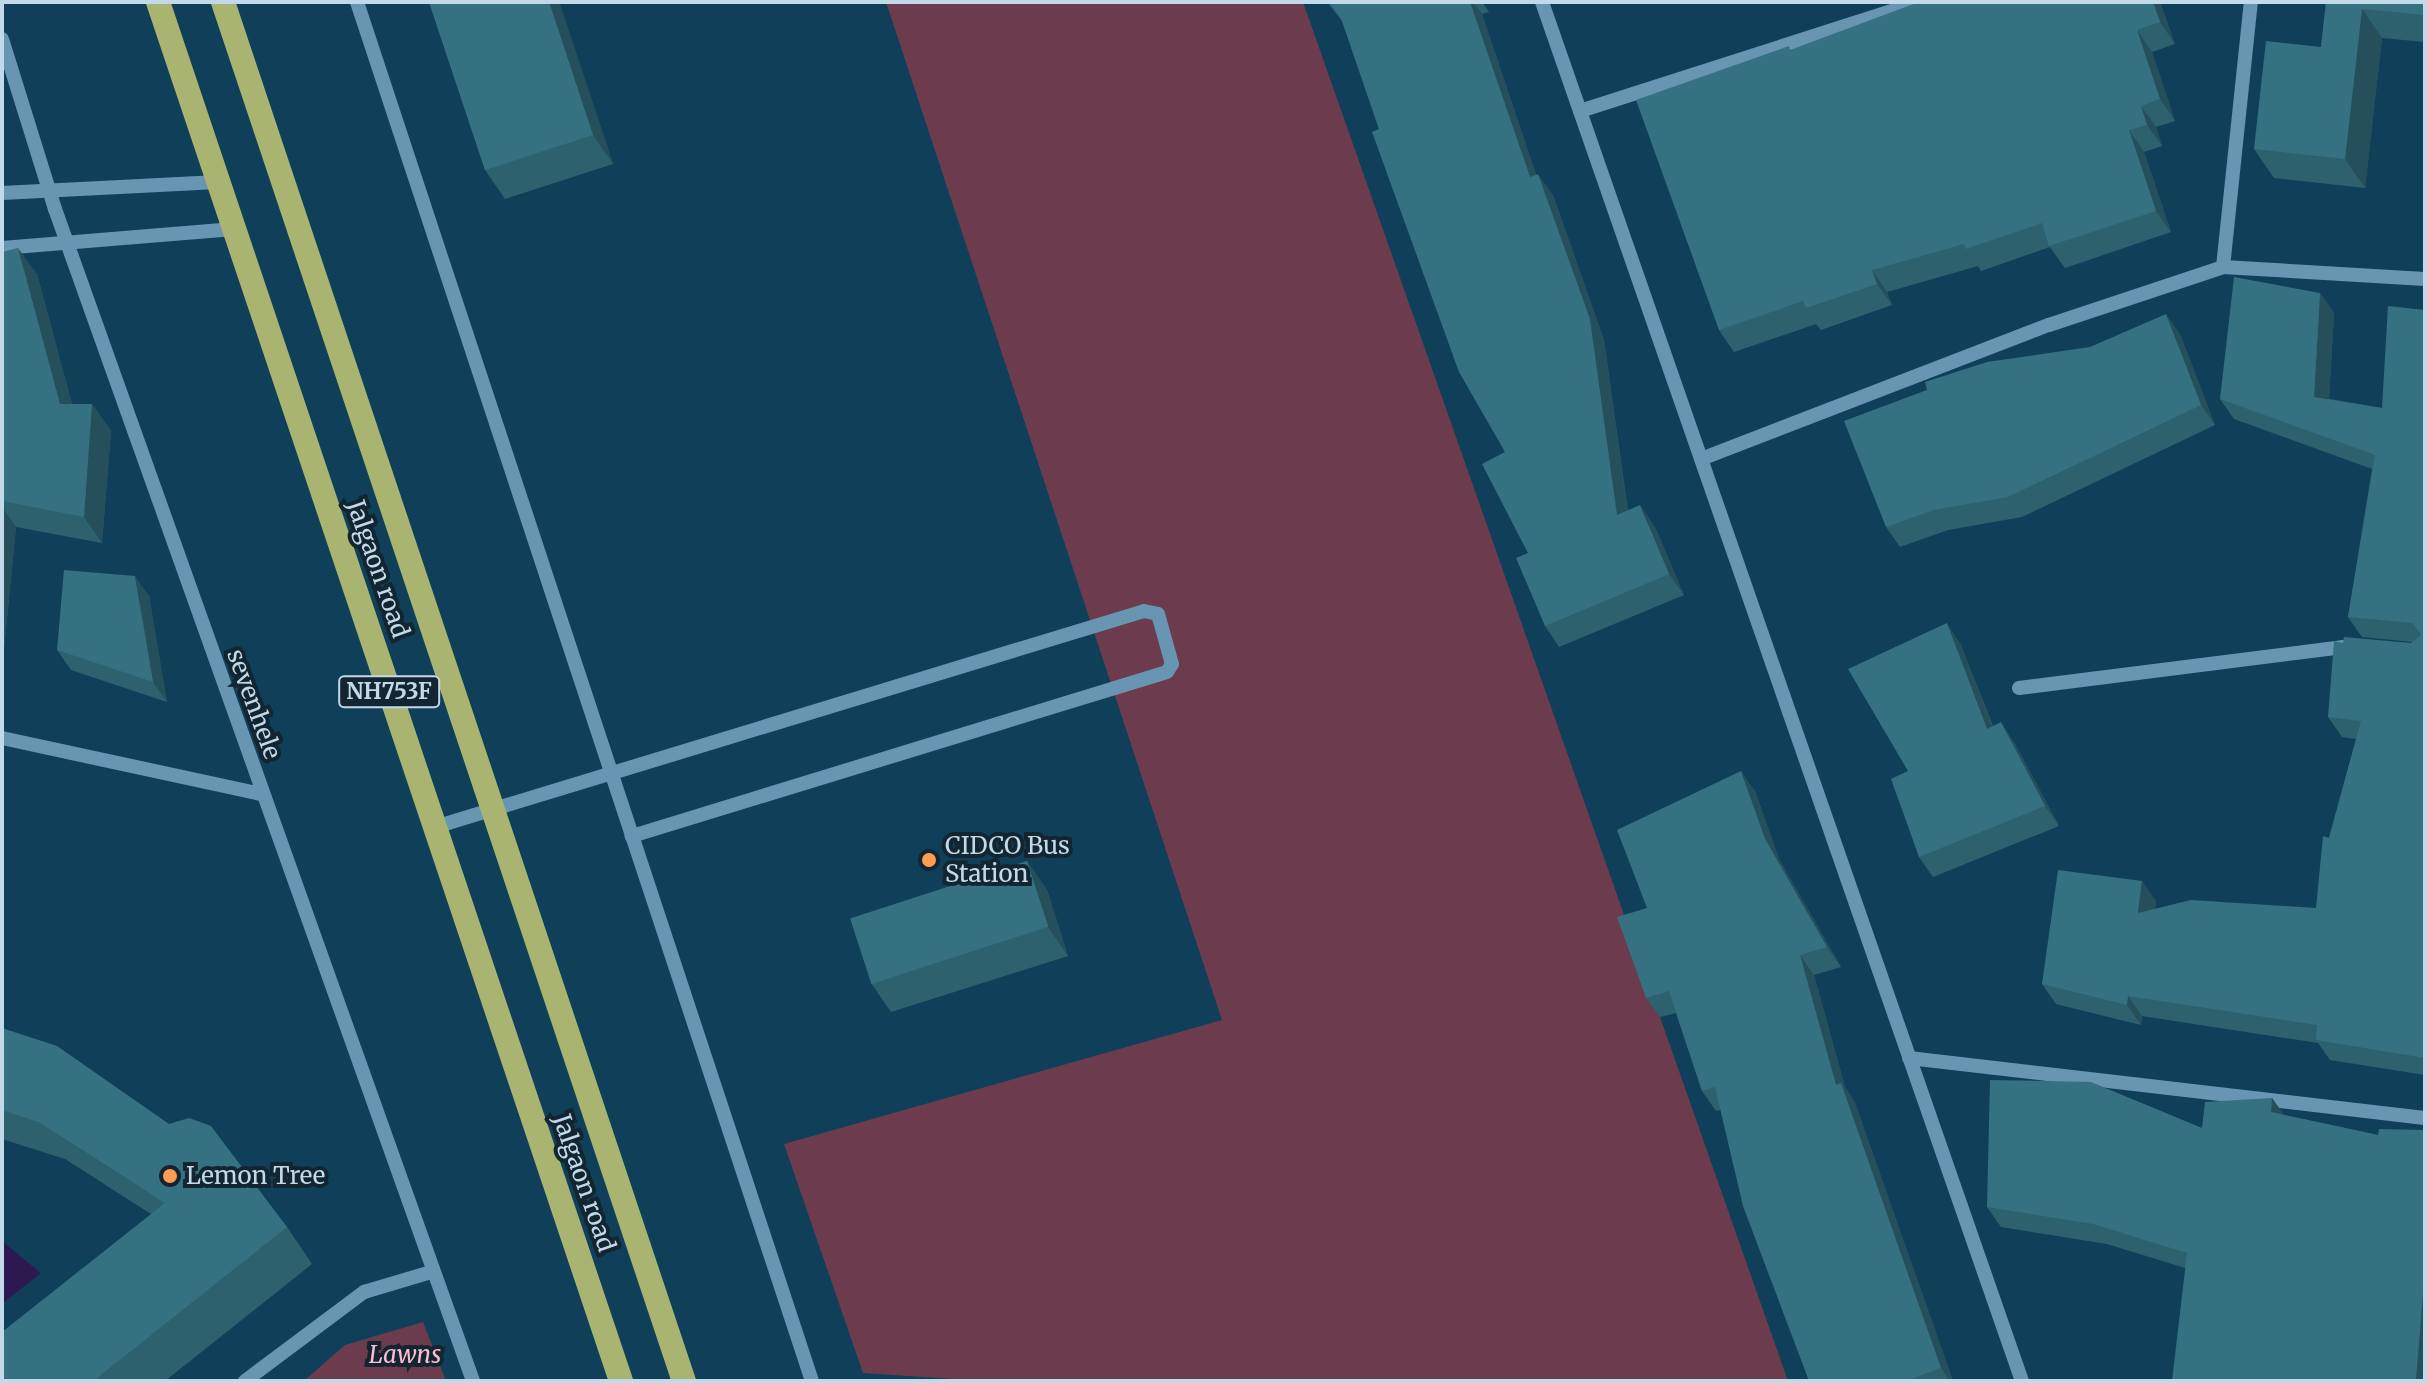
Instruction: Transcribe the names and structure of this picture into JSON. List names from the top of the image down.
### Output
{
  "streets": {
    "highway": ["Jalgaon road", "NH753F"],
    "street": ["sevenhele"]
  },
  "parks": ["Lawns"],
  "places": ["CIDCO Bus Station", "Lemon Tree"]
}
